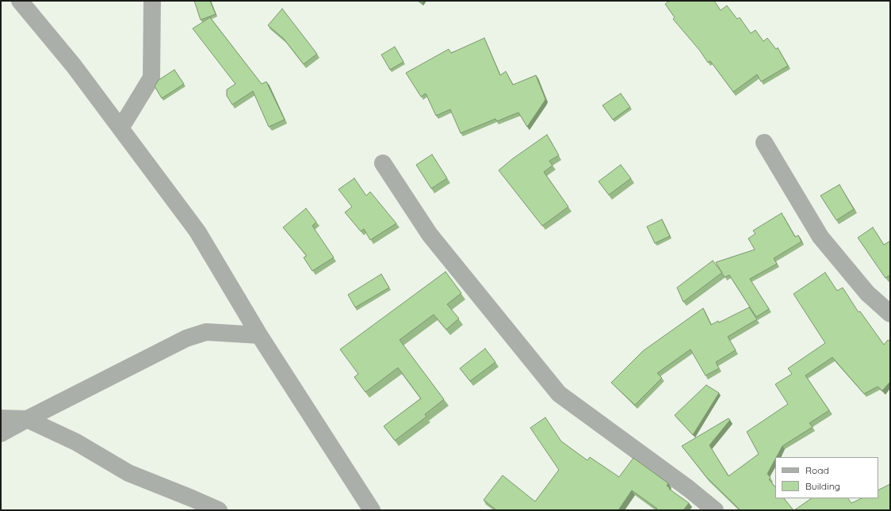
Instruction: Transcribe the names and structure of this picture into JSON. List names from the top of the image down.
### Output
{
  "legend": ["Road", "Building"]
}
